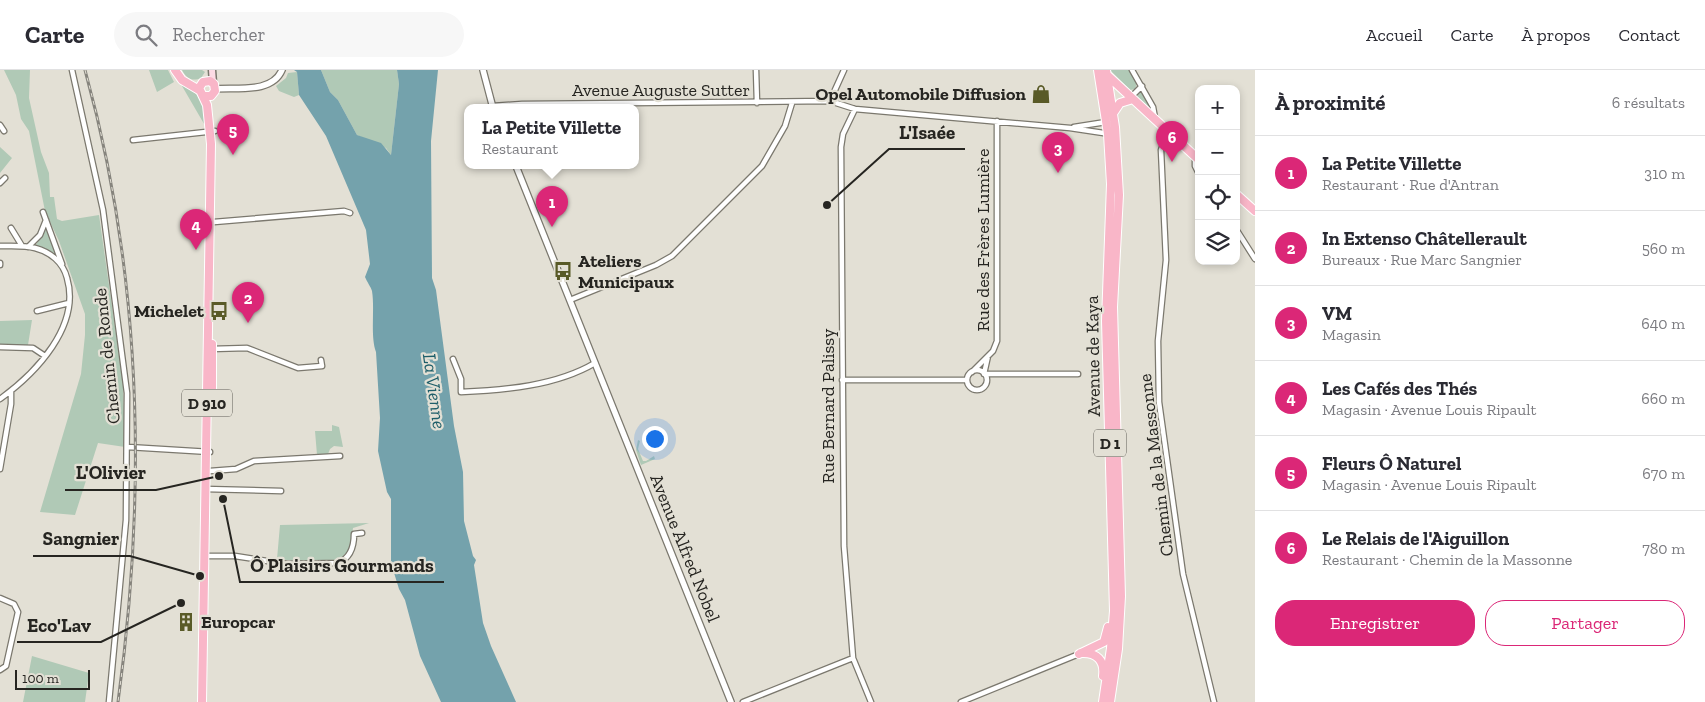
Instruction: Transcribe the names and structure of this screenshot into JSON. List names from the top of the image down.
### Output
{
  "streets": {
    "main road": ["Avenue de Kaya", "D 910", "D 1"],
    "street": [
      "Avenue Auguste Sutter",
      "Rue des Frères Lumière",
      "Chemin de Ronde",
      "Rue Bernard Palissy",
      "Chemin de la Massonne",
      "Avenue Alfred Nobel"
    ]
  },
  "water": ["La Vienne"],
  "places": {
    "shop": ["Opel Automobile Diffusion"],
    "other": [
      "L'Isaée",
      "L'Olivier",
      "Ô Plaisirs Gourmands",
      "Sangnier",
      "Eco'Lav"
    ],
    "bus stop": ["Ateliers Municipaux", "Michelet"],
    "building": ["Europcar"]
  },
  "scale_bar": "100 m",
  "page": {
    "header": "Carte",
    "search": "Rechercher",
    "nav": [
      "Accueil",
      "Carte",
      "À propos",
      "Contact"
    ],
    "heading": ["À proximité", "6 résultats"],
    "map_buttons": ["+", "−"],
    "popup": ["La Petite Villette", "Restaurant"],
    "pins": [
      "5",
      "6",
      "3",
      "1",
      "4",
      "2"
    ],
    "list": [
      {
        "mark": "1",
        "name": "La Petite Villette",
        "note": "Restaurant · Rue d'Antran",
        "value": "310 m"
      },
      {
        "mark": "2",
        "name": "In Extenso Châtellerault",
        "note": "Bureaux · Rue Marc Sangnier",
        "value": "560 m"
      },
      {
        "mark": "3",
        "name": "VM",
        "note": "Magasin",
        "value": "640 m"
      },
      {
        "mark": "4",
        "name": "Les Cafés des Thés",
        "note": "Magasin · Avenue Louis Ripault",
        "value": "660 m"
      },
      {
        "mark": "5",
        "name": "Fleurs Ô Naturel",
        "note": "Magasin · Avenue Louis Ripault",
        "value": "670 m"
      },
      {
        "mark": "6",
        "name": "Le Relais de l'Aiguillon",
        "note": "Restaurant · Chemin de la Massonne",
        "value": "780 m"
      }
    ],
    "buttons": ["Enregistrer", "Partager"],
    "scale": "100 m"
  }
}
